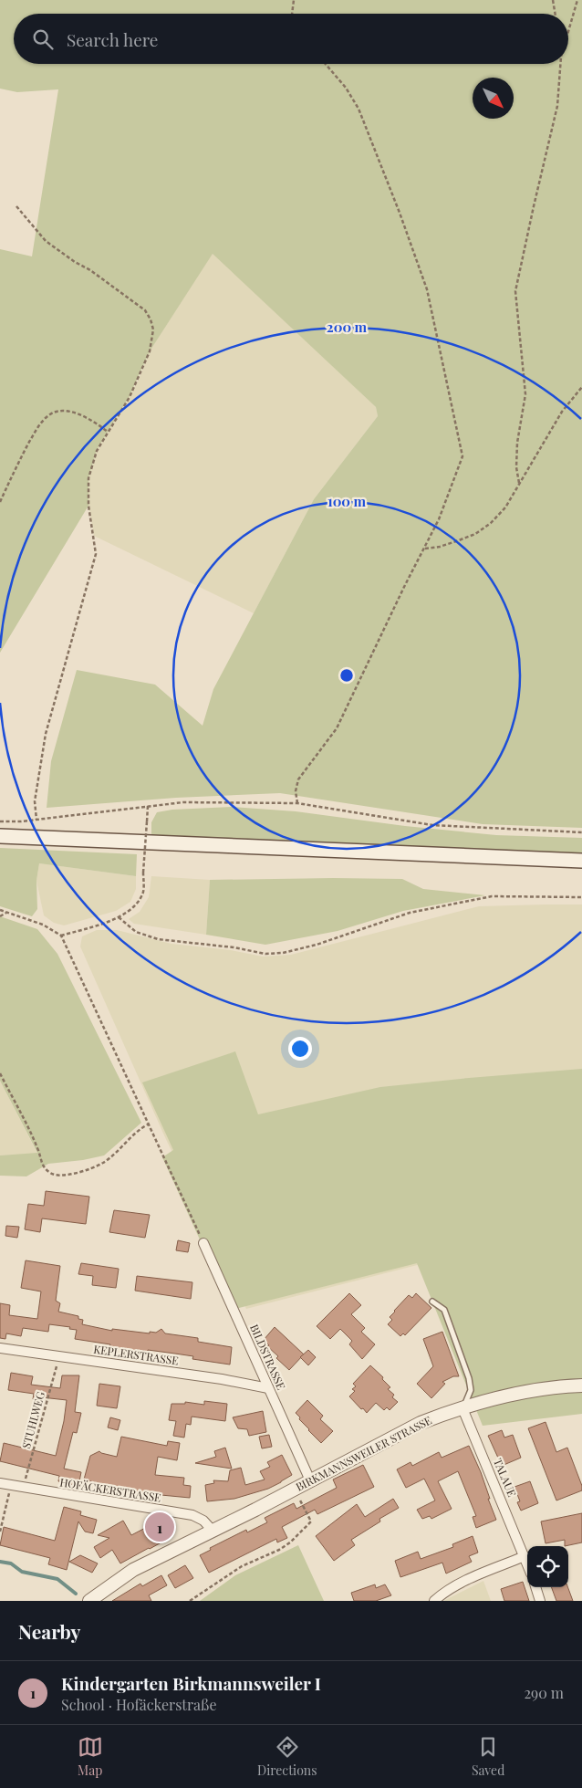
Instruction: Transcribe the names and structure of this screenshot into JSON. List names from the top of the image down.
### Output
{
  "streets": {
    "street": [
      "KEPLERSTRASSE",
      "BILDSTRASSE",
      "BIRKMANNSWEILER STRASSE",
      "TALAUE",
      "HOFÄCKERSTRASSE"
    ],
    "path": ["STUHLWEG"]
  },
  "crossings": [
    ["KEPLERSTRASSE", "BILDSTRASSE"],
    ["KEPLERSTRASSE", "STUHLWEG"],
    ["BILDSTRASSE", "BIRKMANNSWEILER STRASSE"],
    ["STUHLWEG", "HOFÄCKERSTRASSE"],
    ["BIRKMANNSWEILER STRASSE", "TALAUE"],
    ["BIRKMANNSWEILER STRASSE", "HOFÄCKERSTRASSE"]
  ],
  "north": "bottom right",
  "page": {
    "search": "Search here",
    "pins": "1",
    "heading": "Nearby",
    "list": [
      {
        "mark": "1",
        "name": "Kindergarten Birkmannsweiler I",
        "note": "School · Hofäckerstraße",
        "value": "290 m"
      }
    ],
    "nav": ["Map", "Directions", "Saved"]
  },
  "rings": ["200 m", "100 m"]
}
